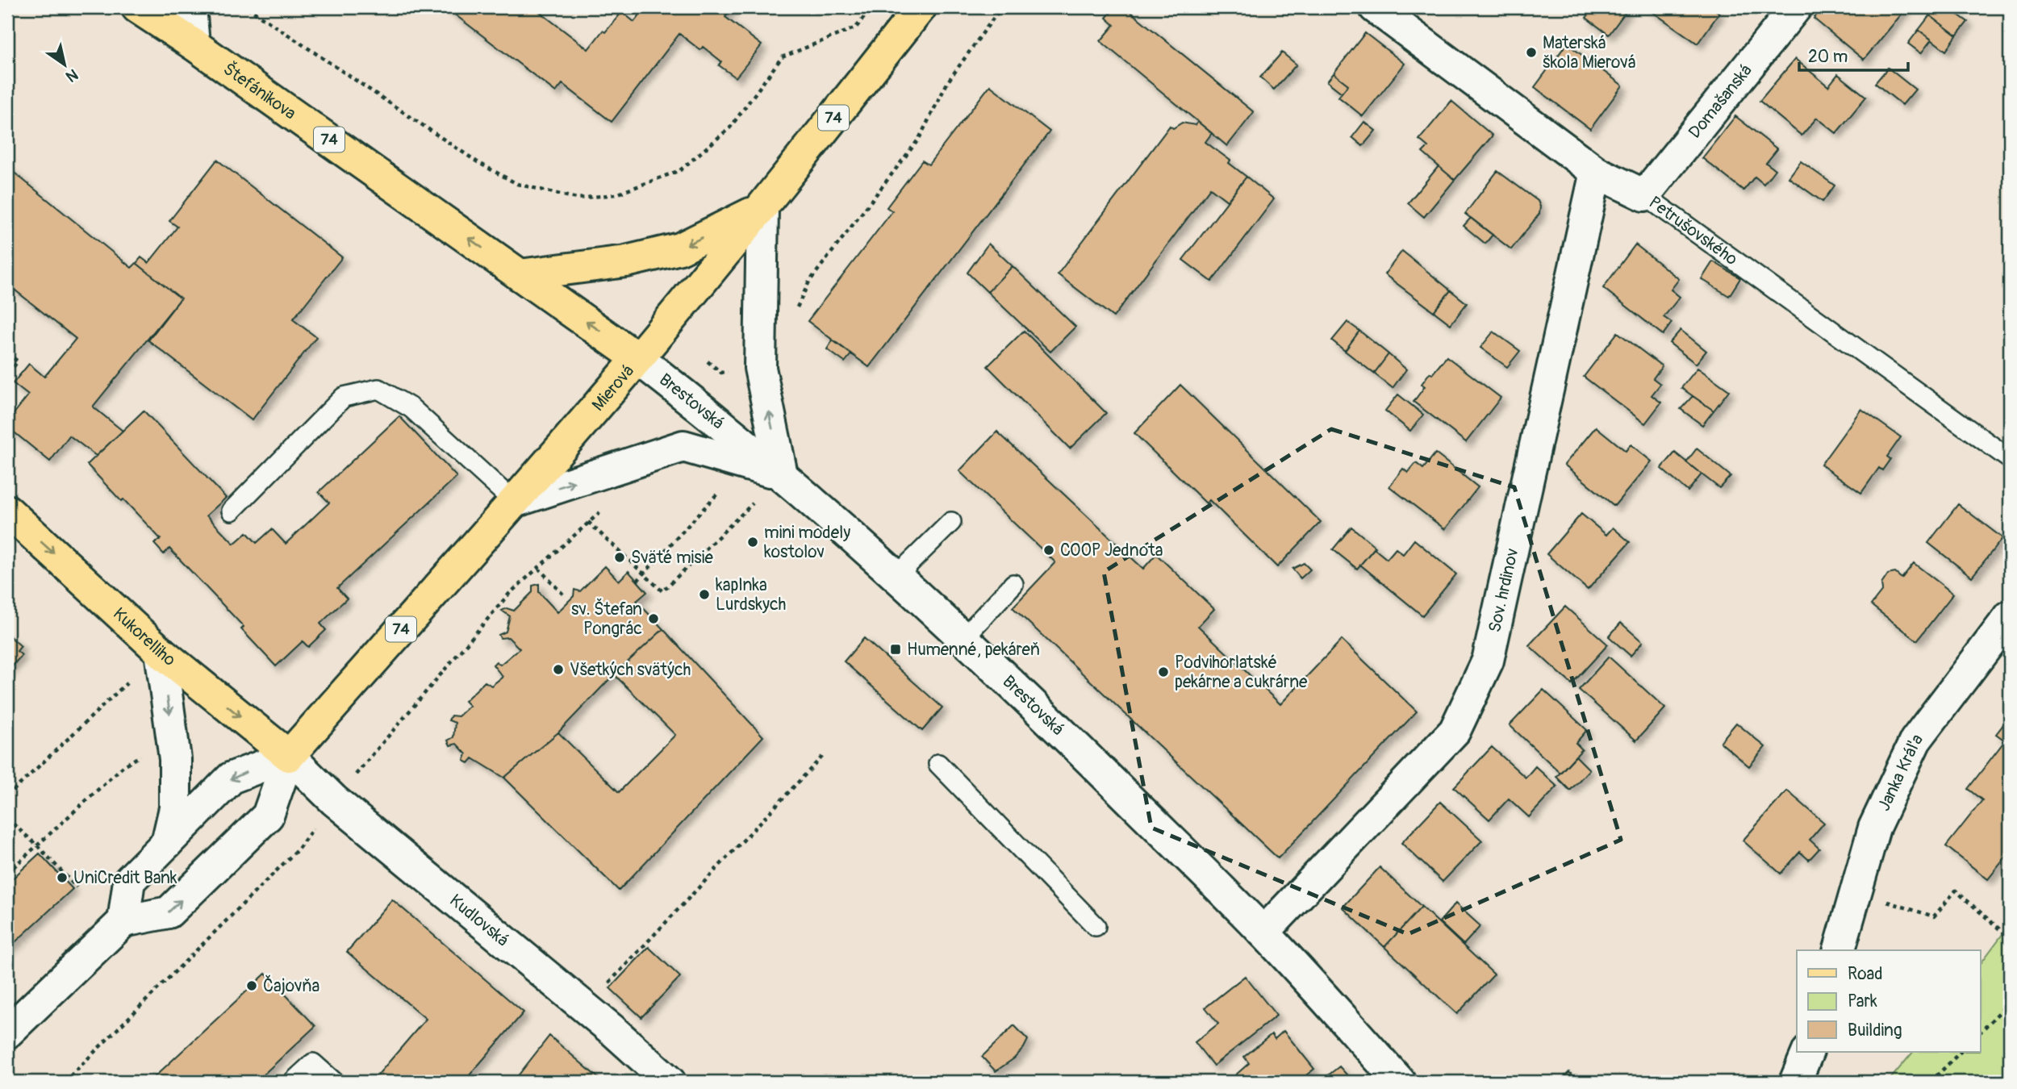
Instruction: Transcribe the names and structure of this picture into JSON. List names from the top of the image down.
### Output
{
  "streets": {
    "main road": [
      "Štefánikova",
      "74",
      "Mierová",
      "Kukorelliho"
    ],
    "street": [
      "Domašanská",
      "Petrušovského",
      "Brestovská",
      "Sov. hrdinov",
      "Janka Kráľa",
      "Kudlovská"
    ]
  },
  "crossings": [
    ["Štefánikova", "74"],
    ["Domašanská", "Petrušovského"],
    ["74", "Mierová"],
    ["74", "Brestovská"],
    ["Petrušovského", "Sov. hrdinov"],
    ["Mierová", "Brestovská"],
    ["Mierová", "Kukorelliho"],
    ["Mierová", "Kudlovská"],
    ["Brestovská", "Sov. hrdinov"],
    ["Kukorelliho", "Kudlovská"]
  ],
  "one_way": ["Štefánikova", "Kukorelliho"],
  "places": {
    "other": [
      "Materská škola Mierová",
      "mini modely kostolov",
      "COOP Jednota",
      "Sväté misie",
      "kaplnka Lurdskych",
      "sv. Štefan Pongrác",
      "Všetkých svätých",
      "Podvihorlatské pekárne a cukrárne",
      "UniCredit Bank",
      "Čajovňa"
    ],
    "transit": ["Humenné, pekáreň"]
  },
  "legend": ["Road", "Park", "Building"],
  "scale_bar": "20 m",
  "north": "bottom right"
}
